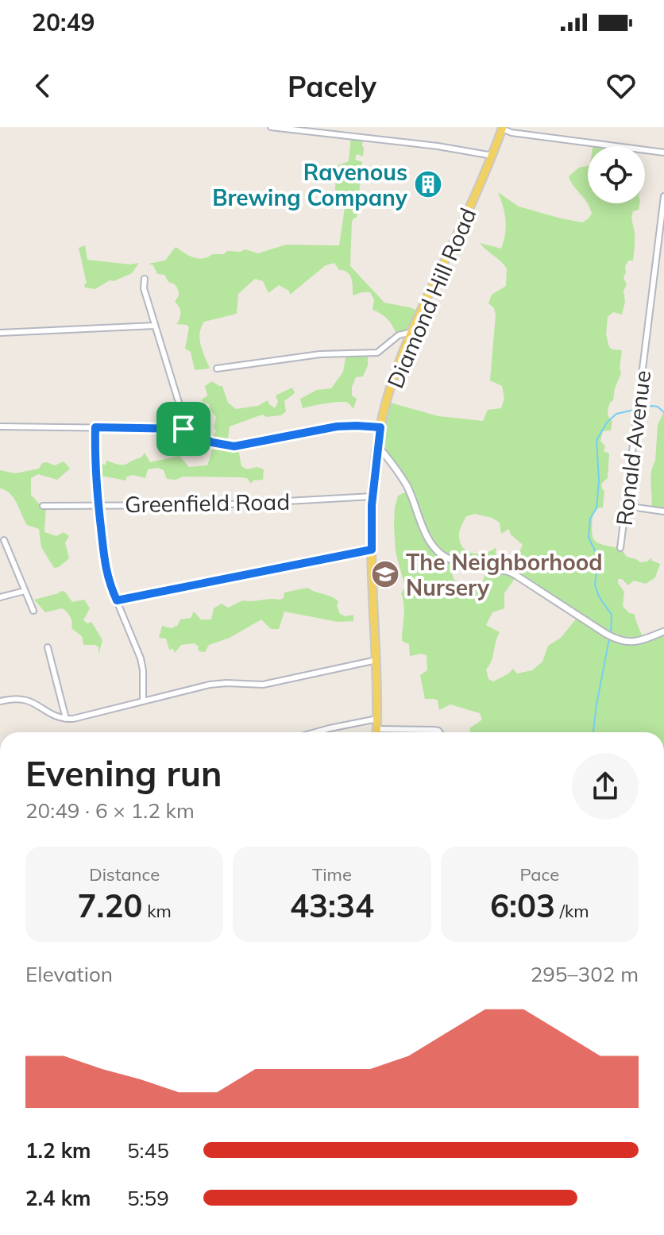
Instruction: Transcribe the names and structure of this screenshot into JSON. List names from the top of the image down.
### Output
{
  "streets": {
    "main road": ["Diamond Hill Road"],
    "street": ["Ronald Avenue", "Greenfield Road"]
  },
  "crossings": [
    ["Diamond Hill Road", "Greenfield Road"]
  ],
  "places": {
    "building": ["Ravenous Brewing Company"],
    "school or university": ["The Neighborhood Nursery"]
  },
  "page": {
    "status": "20:49",
    "header": "Pacely",
    "heading": ["Evening run", "20:49 · 6 × 1.2 km"],
    "stats": [
      ["Distance", "7.20 km"],
      ["Time", "43:34"],
      ["Pace", "6:03 /km"]
    ],
    "chart": ["Elevation", "295–302 m"],
    "list": [
      {
        "name": "1.2 km",
        "note": "5:45"
      },
      {
        "name": "2.4 km",
        "note": "5:59"
      }
    ]
  }
}
